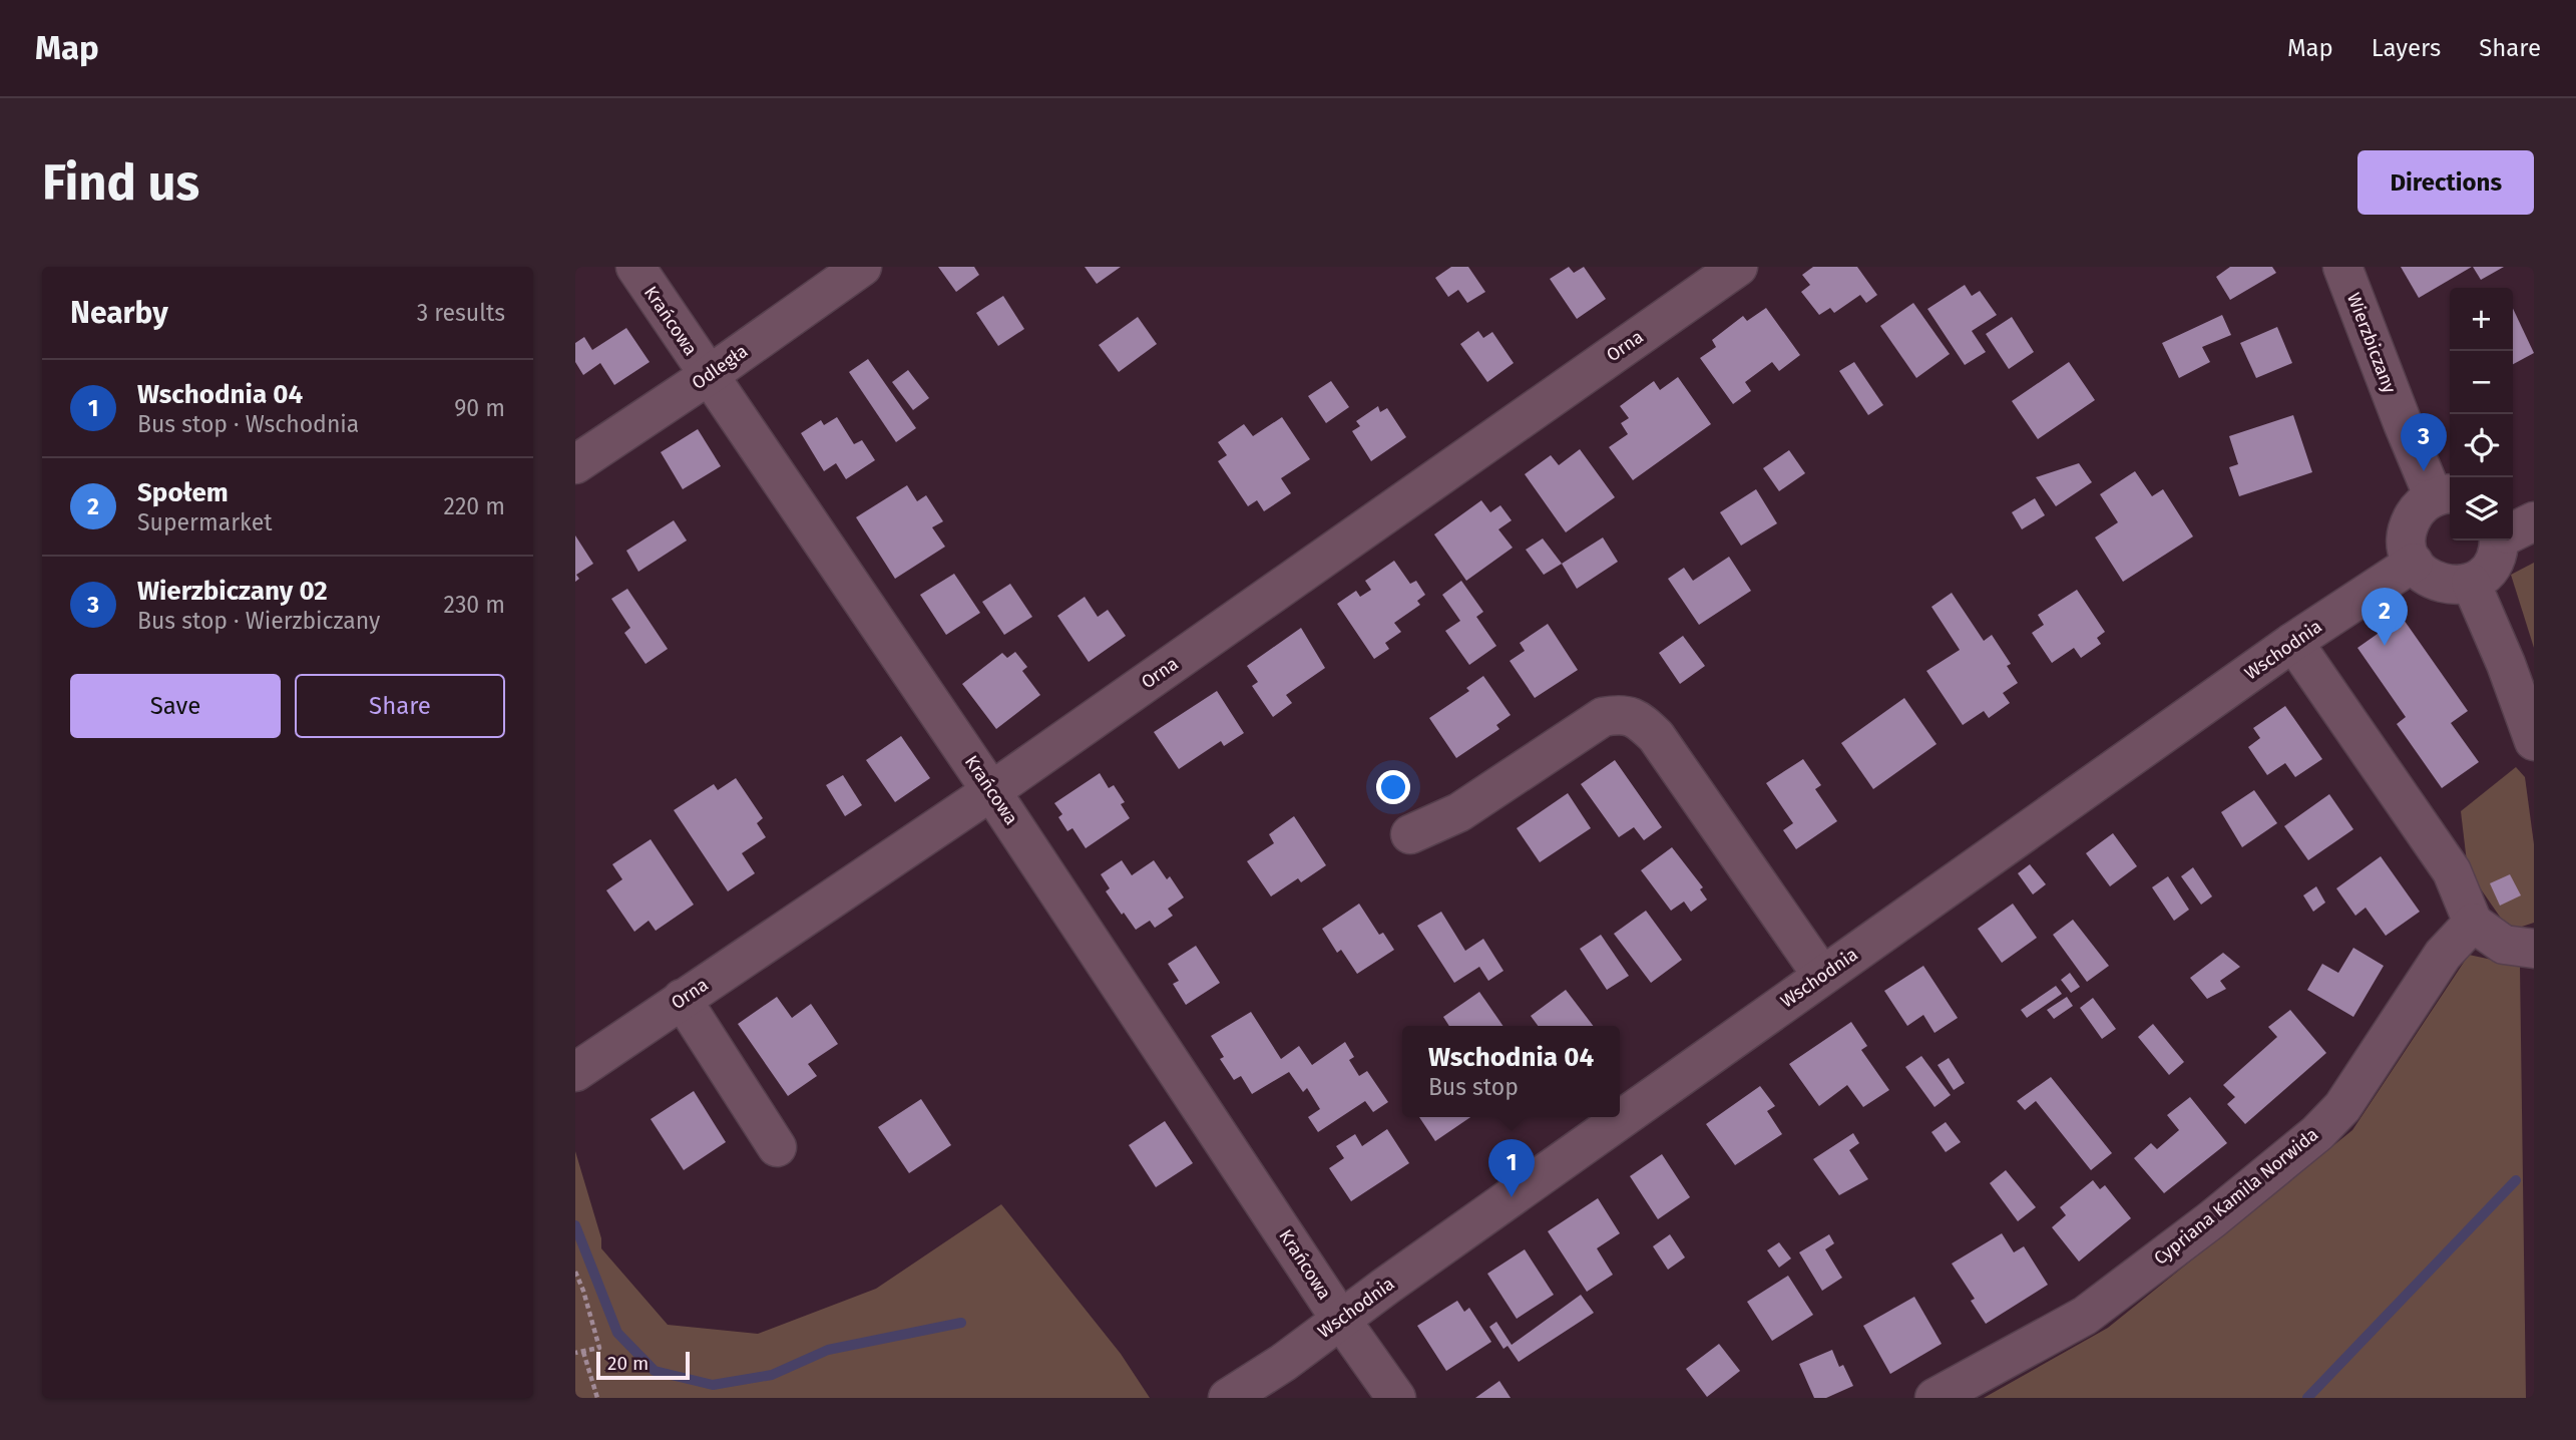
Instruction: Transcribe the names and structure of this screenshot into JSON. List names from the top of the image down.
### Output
{
  "streets": {
    "street": [
      "Krańcowa",
      "Wierzbiczany",
      "Orna",
      "Odległa",
      "Wschodnia",
      "Cypriana Kamila Norwida"
    ]
  },
  "crossings": [
    ["Krańcowa", "Orna"],
    ["Krańcowa", "Odległa"],
    ["Krańcowa", "Wschodnia"]
  ],
  "scale_bar": "20 m",
  "page": {
    "header": "Map",
    "nav": ["Map", "Layers", "Share"],
    "buttons": [
      "Directions",
      ["Save", "Share"]
    ],
    "title": "Find us",
    "heading": ["Nearby", "3 results"],
    "map_buttons": ["+", "−"],
    "list": [
      {
        "mark": "1",
        "name": "Wschodnia 04",
        "note": "Bus stop · Wschodnia",
        "value": "90 m"
      },
      {
        "mark": "2",
        "name": "Społem",
        "note": "Supermarket",
        "value": "220 m"
      },
      {
        "mark": "3",
        "name": "Wierzbiczany 02",
        "note": "Bus stop · Wierzbiczany",
        "value": "230 m"
      }
    ],
    "pins": ["3", "2", "1"],
    "popup": ["Wschodnia 04", "Bus stop"],
    "scale": "20 m"
  }
}
